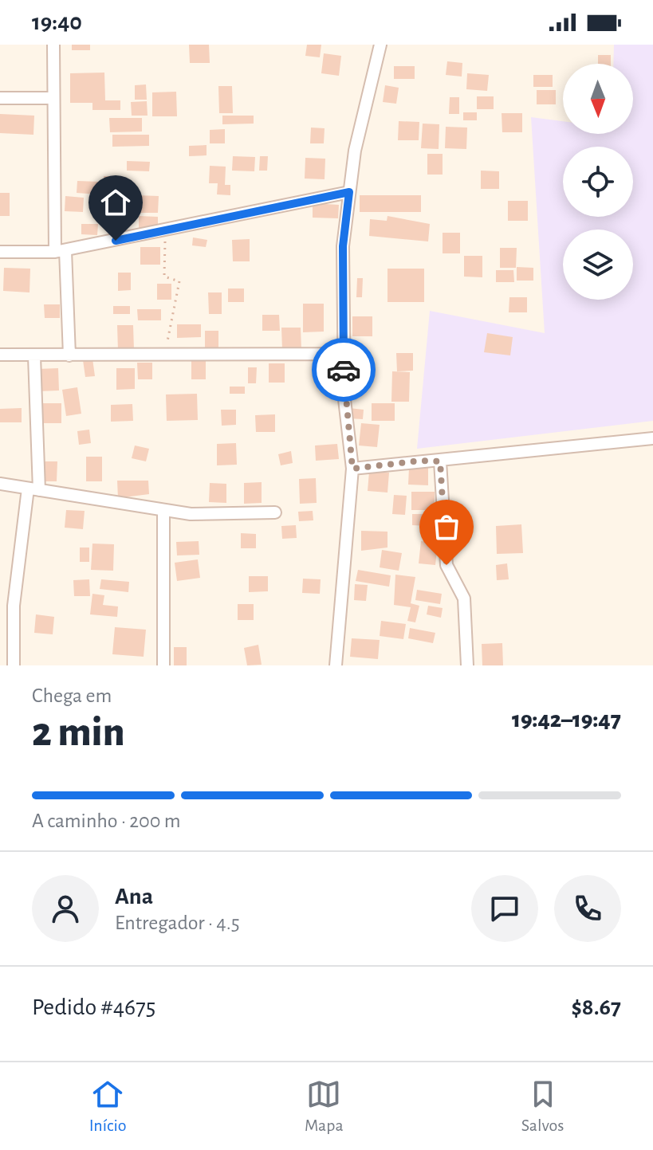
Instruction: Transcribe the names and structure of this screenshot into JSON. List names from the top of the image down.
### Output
{
  "north": "bottom",
  "page": {
    "status": "19:40",
    "heading": ["2 min", "Chega em", "19:42–19:47"],
    "panel": [
      "Ana",
      "Entregador · 4.5",
      "Pedido #4675",
      "$8.67"
    ],
    "bar": "A caminho · 200 m",
    "tabs": ["Início", "Mapa", "Salvos"]
  }
}
